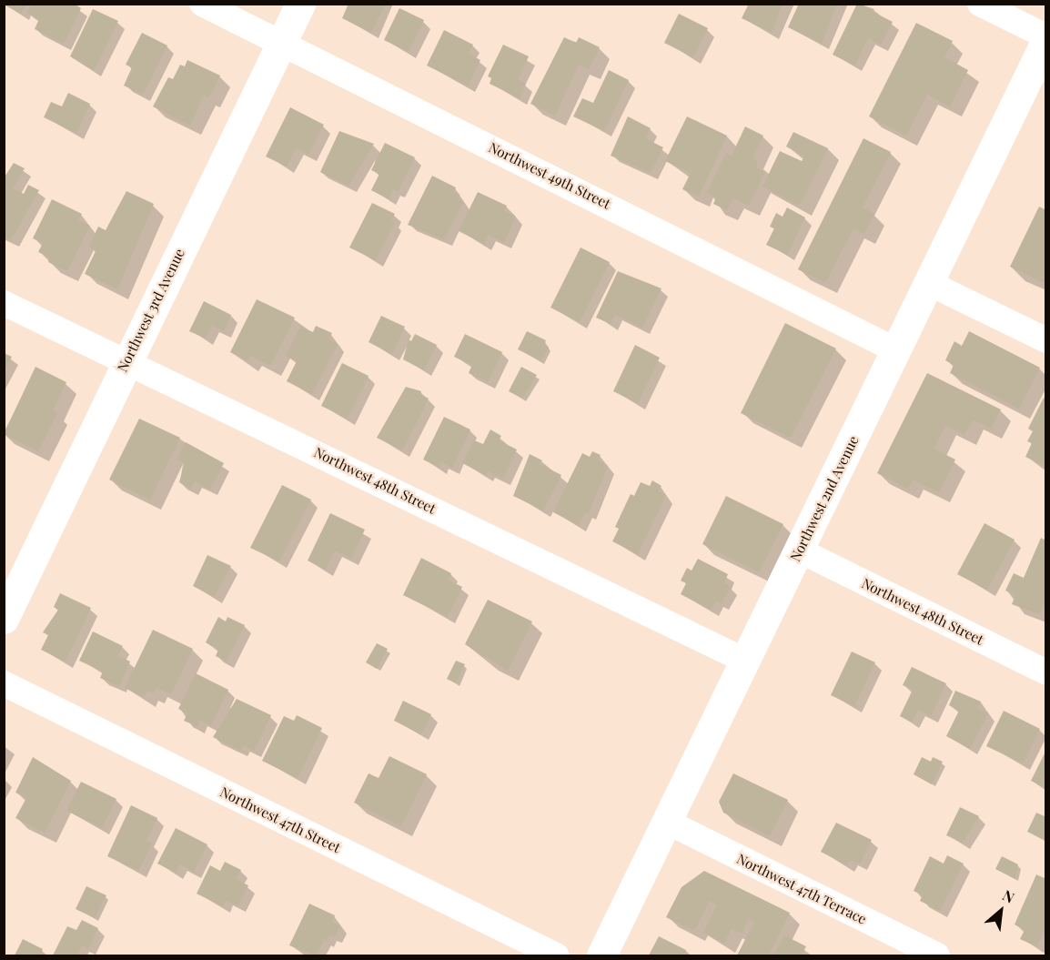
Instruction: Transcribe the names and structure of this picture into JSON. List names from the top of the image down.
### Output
{
  "streets": {
    "street": [
      "Northwest 49th Street",
      "Northwest 3rd Avenue",
      "Northwest 48th Street",
      "Northwest 2nd Avenue",
      "Northwest 47th Street",
      "Northwest 47th Terrace"
    ]
  },
  "crossings": [
    ["Northwest 49th Street", "Northwest 3rd Avenue"],
    ["Northwest 49th Street", "Northwest 2nd Avenue"],
    ["Northwest 3rd Avenue", "Northwest 48th Street"],
    ["Northwest 48th Street", "Northwest 2nd Avenue"],
    ["Northwest 2nd Avenue", "Northwest 47th Terrace"]
  ],
  "north": "top right"
}
